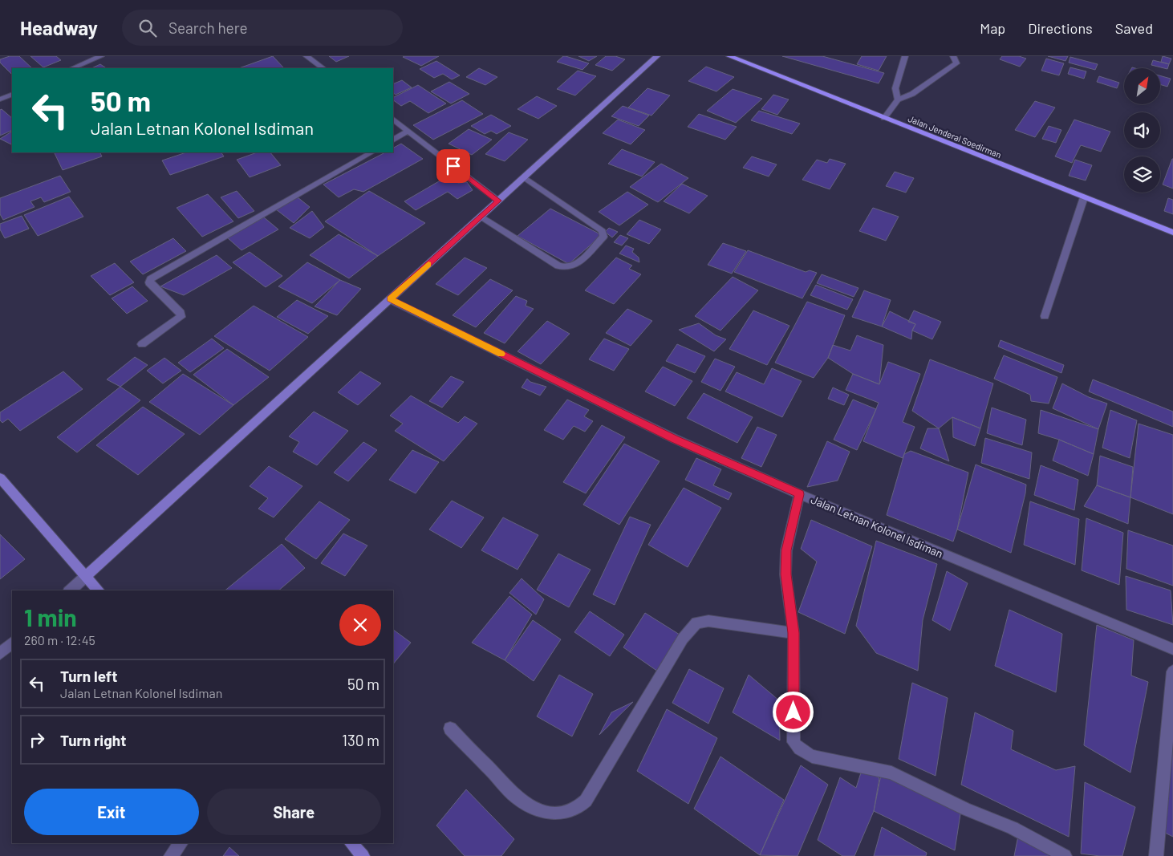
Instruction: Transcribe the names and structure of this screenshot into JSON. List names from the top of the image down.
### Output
{
  "streets": {
    "main road": ["Jalan Jenderal Soedirman"],
    "street": ["Jalan Letnan Kolonel Isdiman"]
  },
  "north": "top right",
  "page": {
    "header": "Headway",
    "search": "Search here",
    "nav": ["Map", "Directions", "Saved"],
    "turn": ["50 m", "Jalan Letnan Kolonel Isdiman"],
    "heading": ["1 min", "260 m · 12:45"],
    "list": [
      {
        "name": "Turn left",
        "note": "Jalan Letnan Kolonel Isdiman",
        "value": "50 m"
      },
      {
        "name": "Turn right",
        "value": "130 m"
      }
    ],
    "buttons": ["Exit", "Share"]
  }
}
